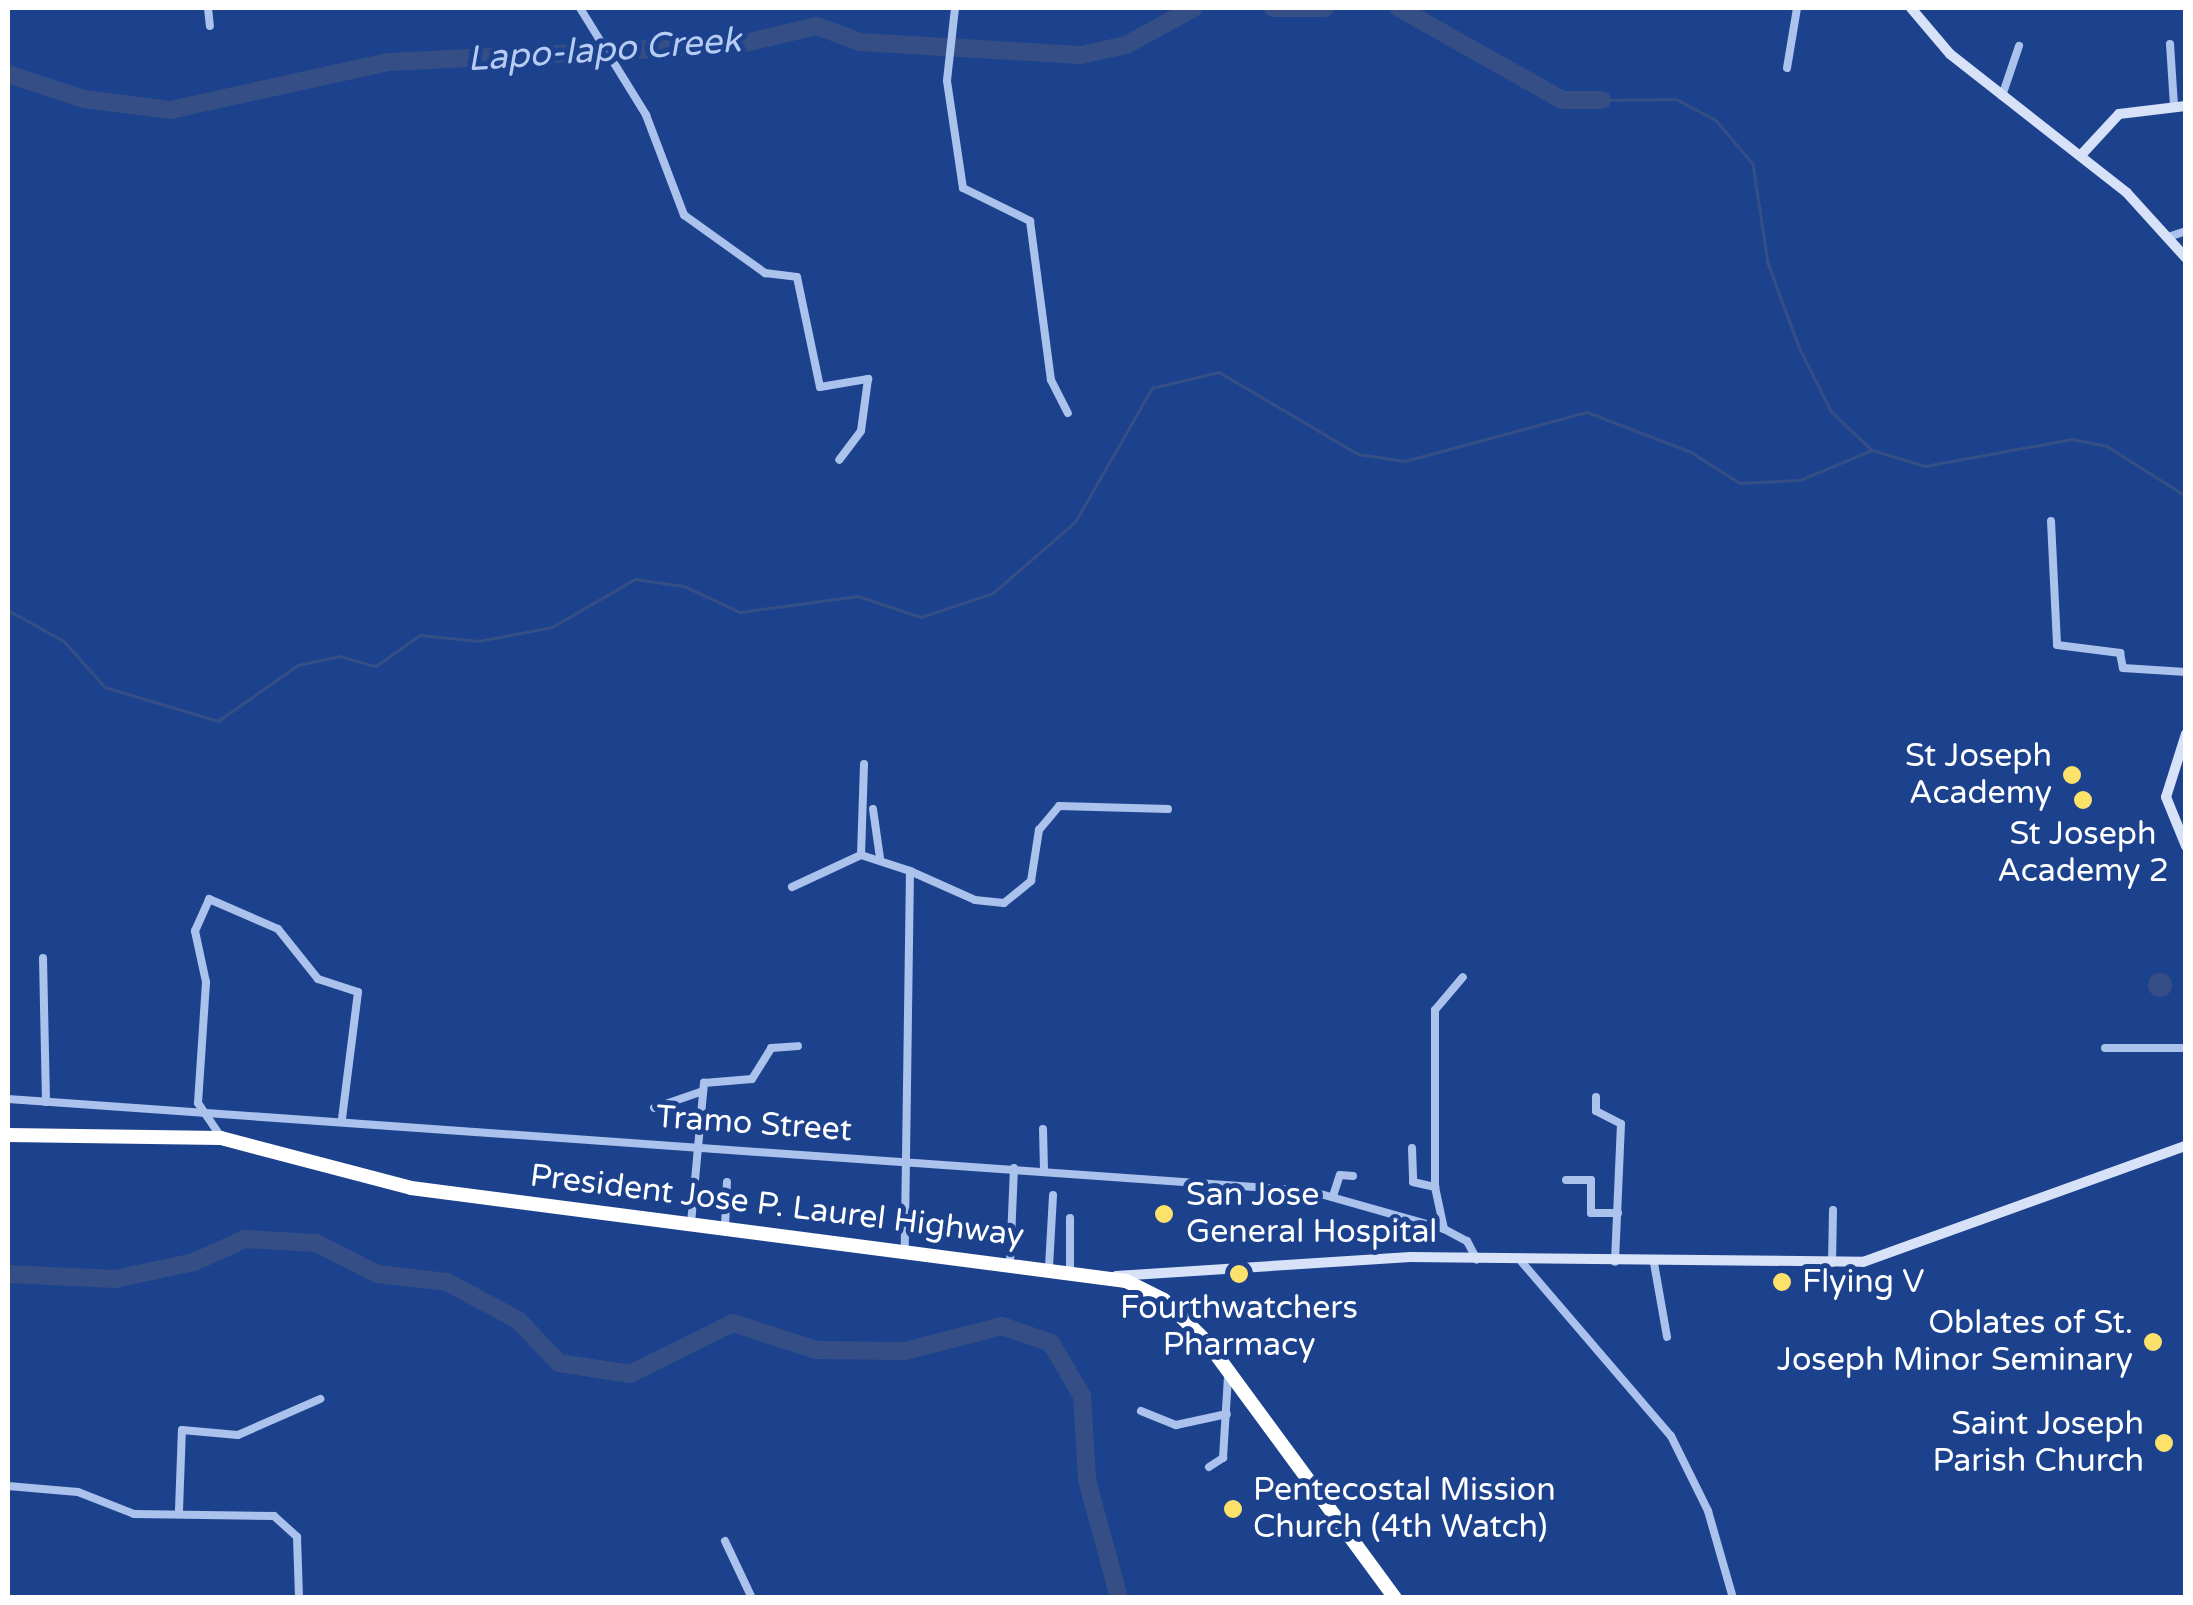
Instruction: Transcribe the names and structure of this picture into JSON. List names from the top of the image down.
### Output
{
  "streets": {
    "highway": ["President Jose P. Laurel Highway"],
    "street": ["Tramo Street"]
  },
  "water": ["Lapo-lapo Creek"],
  "places": [
    "St Joseph Academy",
    "St Joseph Academy 2",
    "San Jose General Hospital",
    "Fourthwatchers Pharmacy",
    "Flying V",
    "Oblates of St. Joseph Minor Seminary",
    "Saint Joseph Parish Church",
    "Pentecostal Mission Church (4th Watch)"
  ]
}
